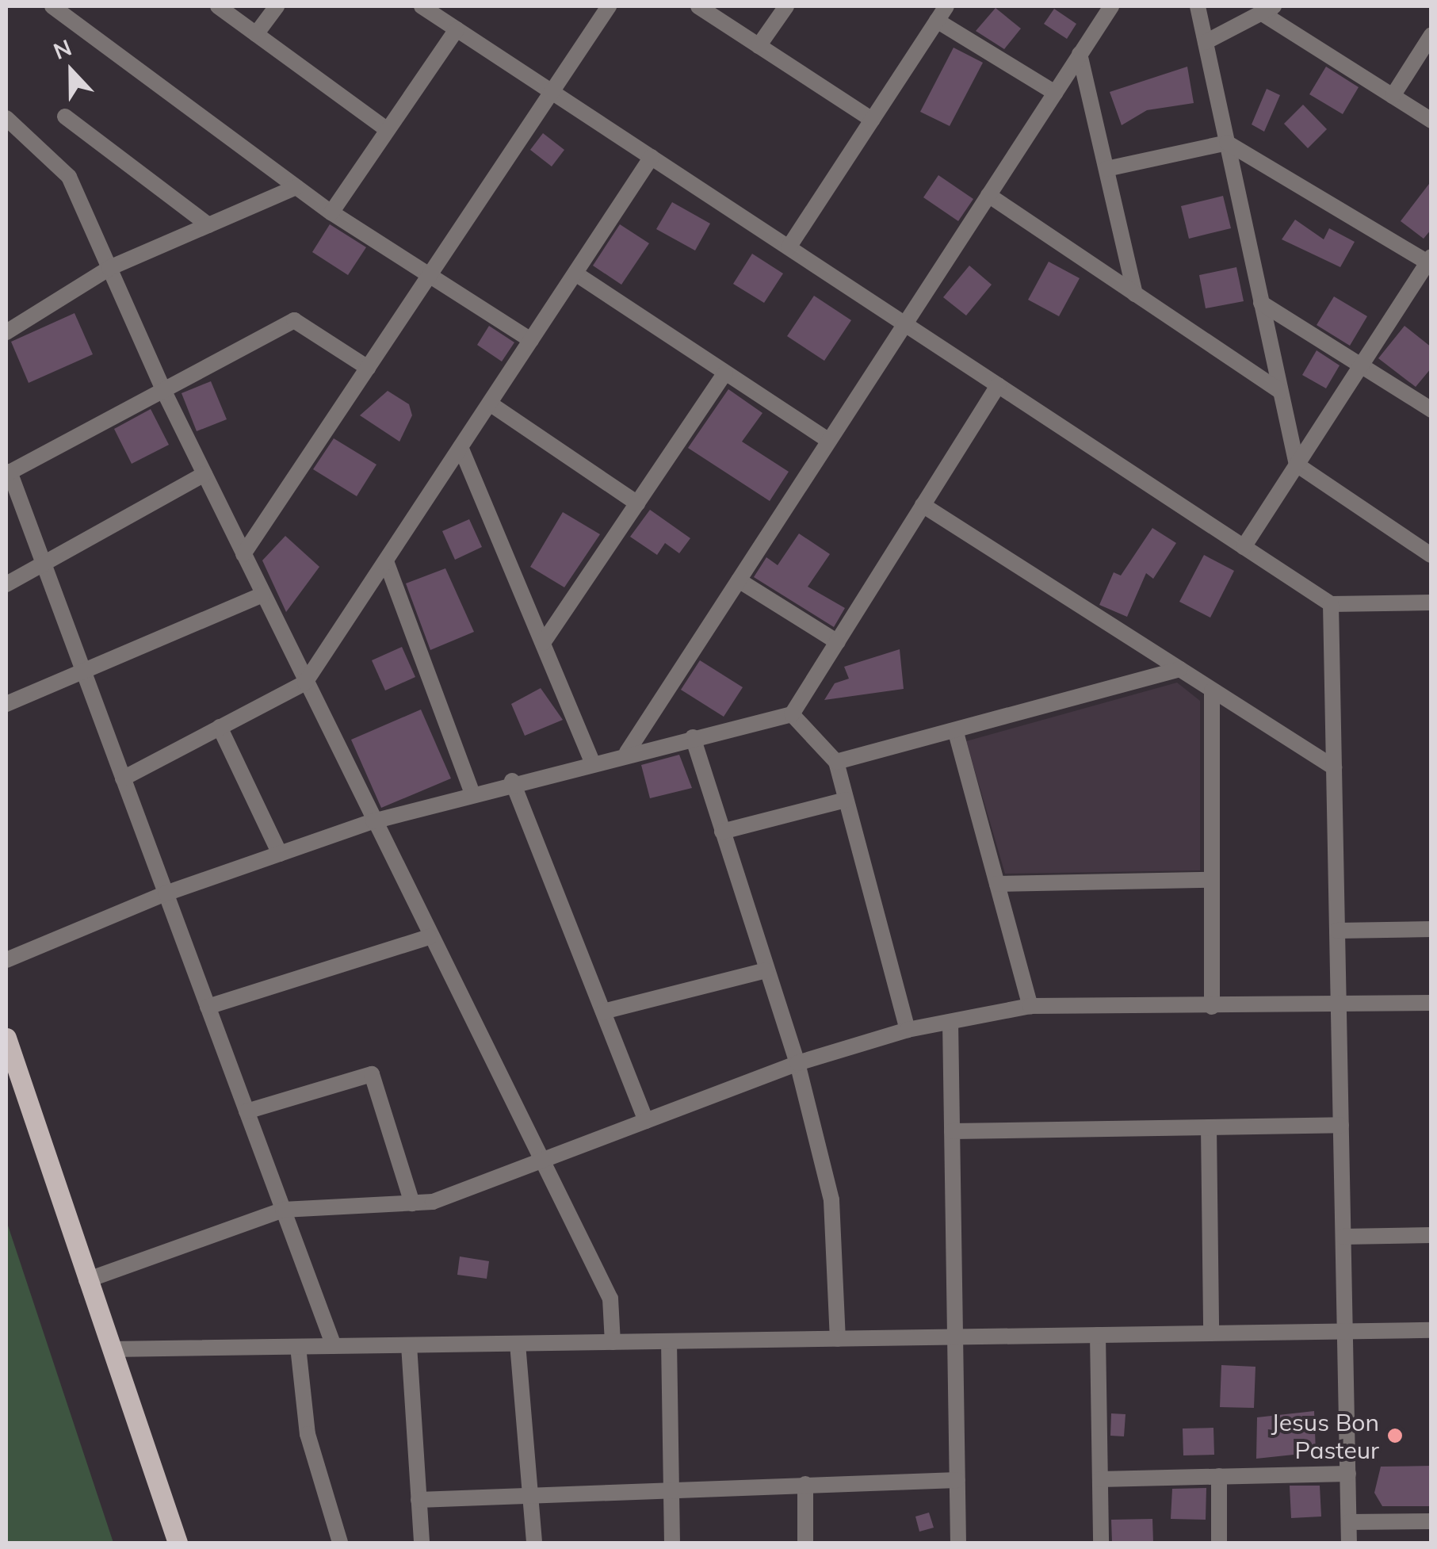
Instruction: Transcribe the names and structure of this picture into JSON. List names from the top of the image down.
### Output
{
  "places": ["Jesus Bon Pasteur"],
  "north": "top"
}
